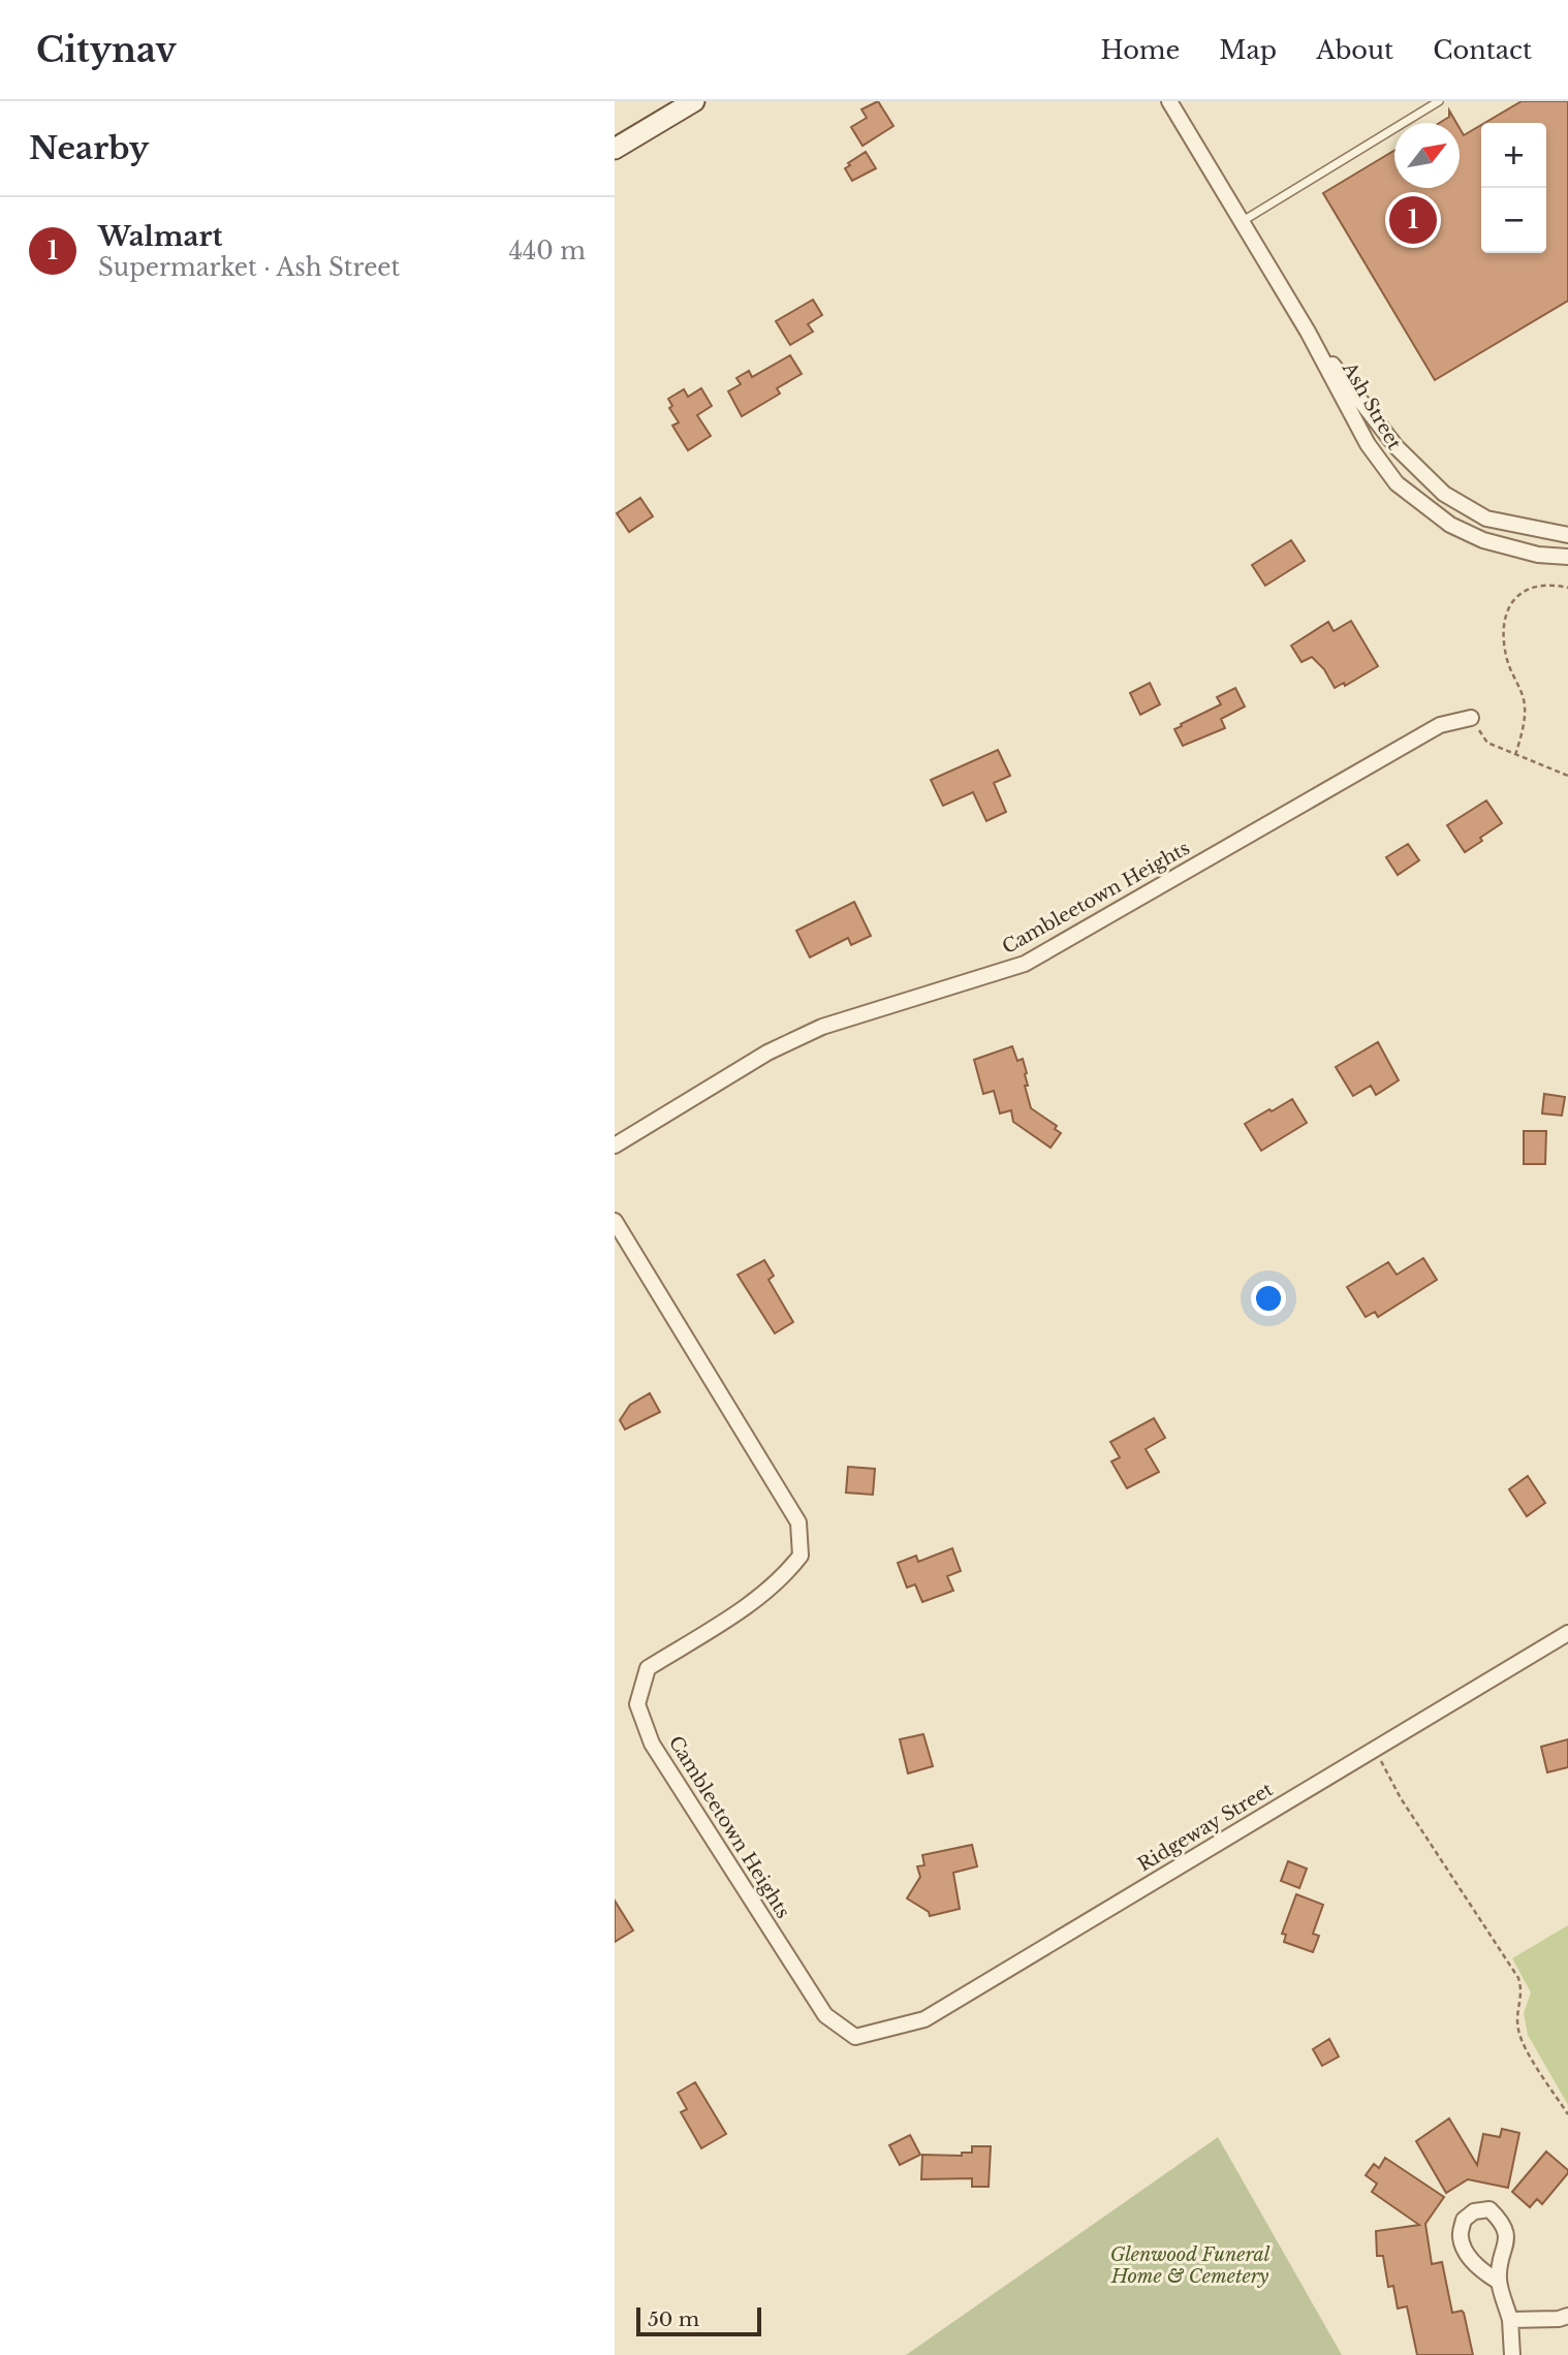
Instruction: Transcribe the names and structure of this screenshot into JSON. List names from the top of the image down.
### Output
{
  "streets": {
    "street": ["Ash Street", "Cambleetown Heights", "Ridgeway Street"]
  },
  "crossings": [
    ["Cambleetown Heights", "Ridgeway Street"]
  ],
  "parks": ["Glenwood Funeral Home & Cemetery"],
  "scale_bar": "50 m",
  "north": "top right",
  "page": {
    "header": "Citynav",
    "nav": [
      "Home",
      "Map",
      "About",
      "Contact"
    ],
    "heading": "Nearby",
    "map_buttons": ["+", "−"],
    "pins": "1",
    "list": [
      {
        "mark": "1",
        "name": "Walmart",
        "note": "Supermarket · Ash Street",
        "value": "440 m"
      }
    ],
    "scale": "50 m"
  }
}
